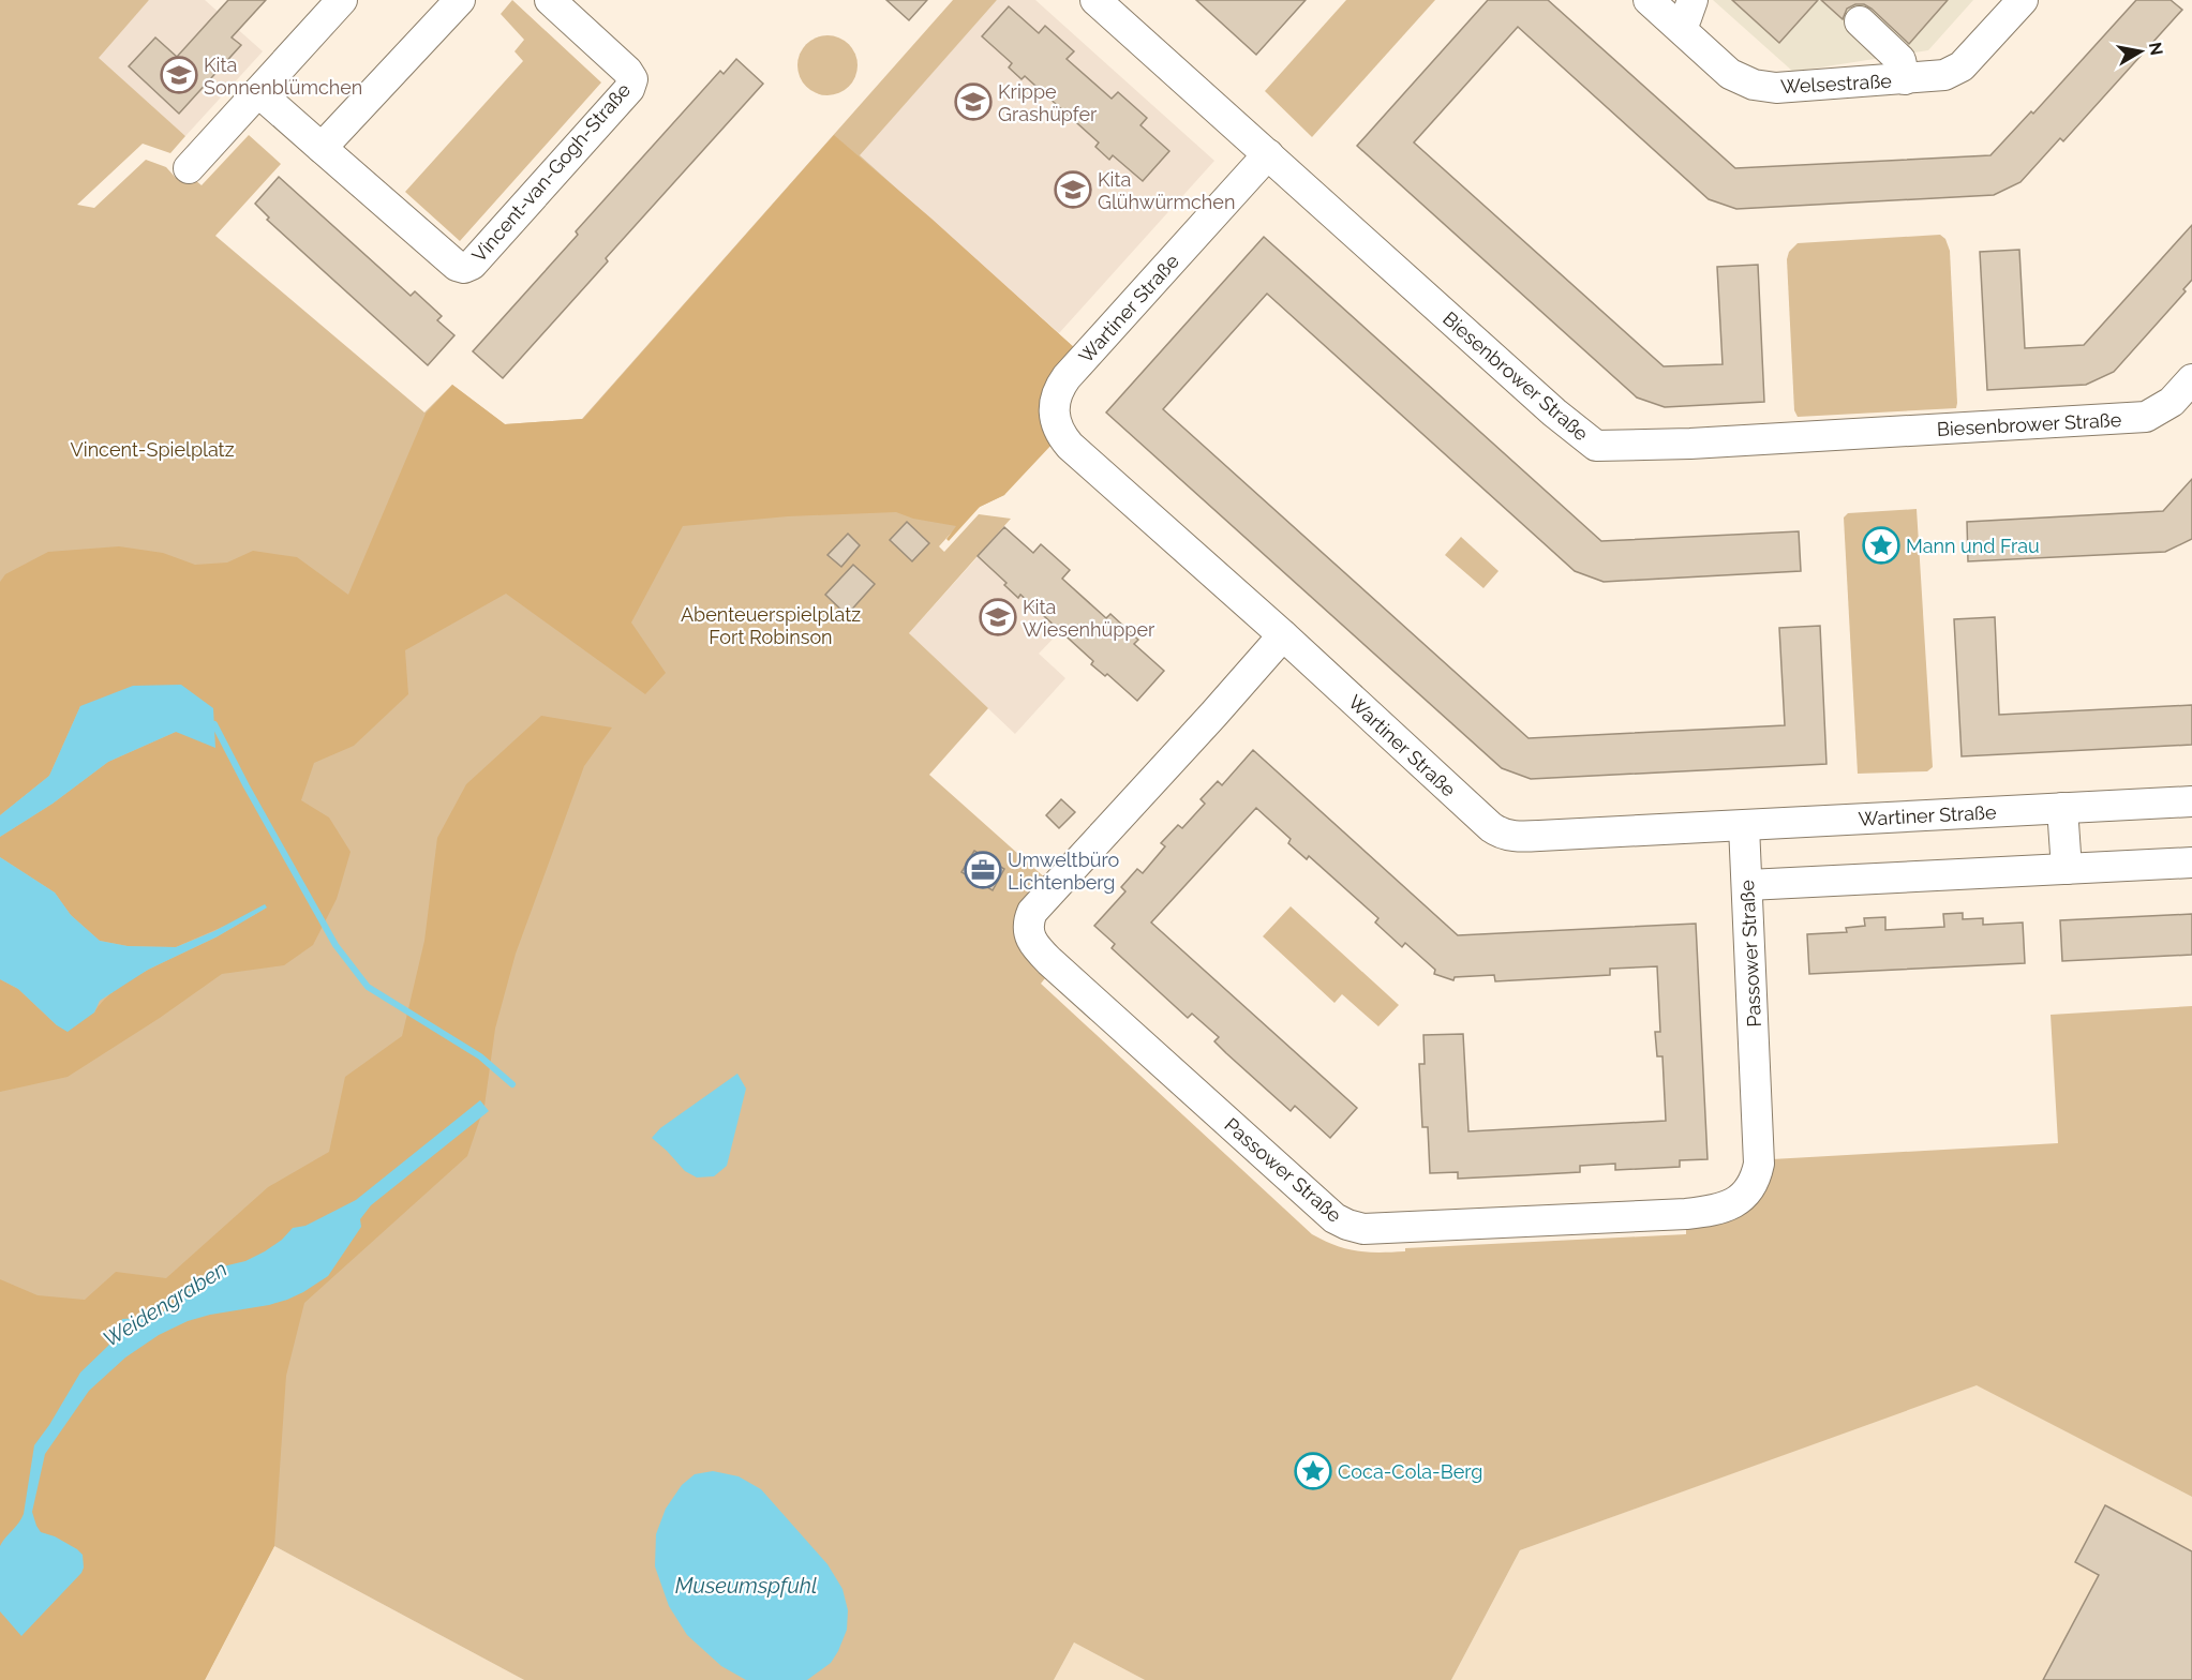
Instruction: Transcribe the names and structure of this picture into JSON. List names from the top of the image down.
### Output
{
  "streets": {
    "street": [
      "Welsestraße",
      "Vincent-van-Gogh-Straße",
      "Wartiner Straße",
      "Biesenbrower Straße",
      "Passower Straße"
    ]
  },
  "crossings": [
    ["Wartiner Straße", "Biesenbrower Straße"],
    ["Wartiner Straße", "Passower Straße"]
  ],
  "water": ["Weidengraben", "Museumspfuhl"],
  "parks": ["Vincent-Spielplatz", "Abenteuerspielplatz Fort Robinson"],
  "places": {
    "school or university": [
      "Kita Sonnenblümchen",
      "Krippe Grashüpfer",
      "Kita Glühwürmchen",
      "Kita Wiesenhüpper"
    ],
    "place": ["Mann und Frau", "Coca-Cola-Berg"],
    "office": ["Umweltbüro Lichtenberg"]
  },
  "north": "right"
}
